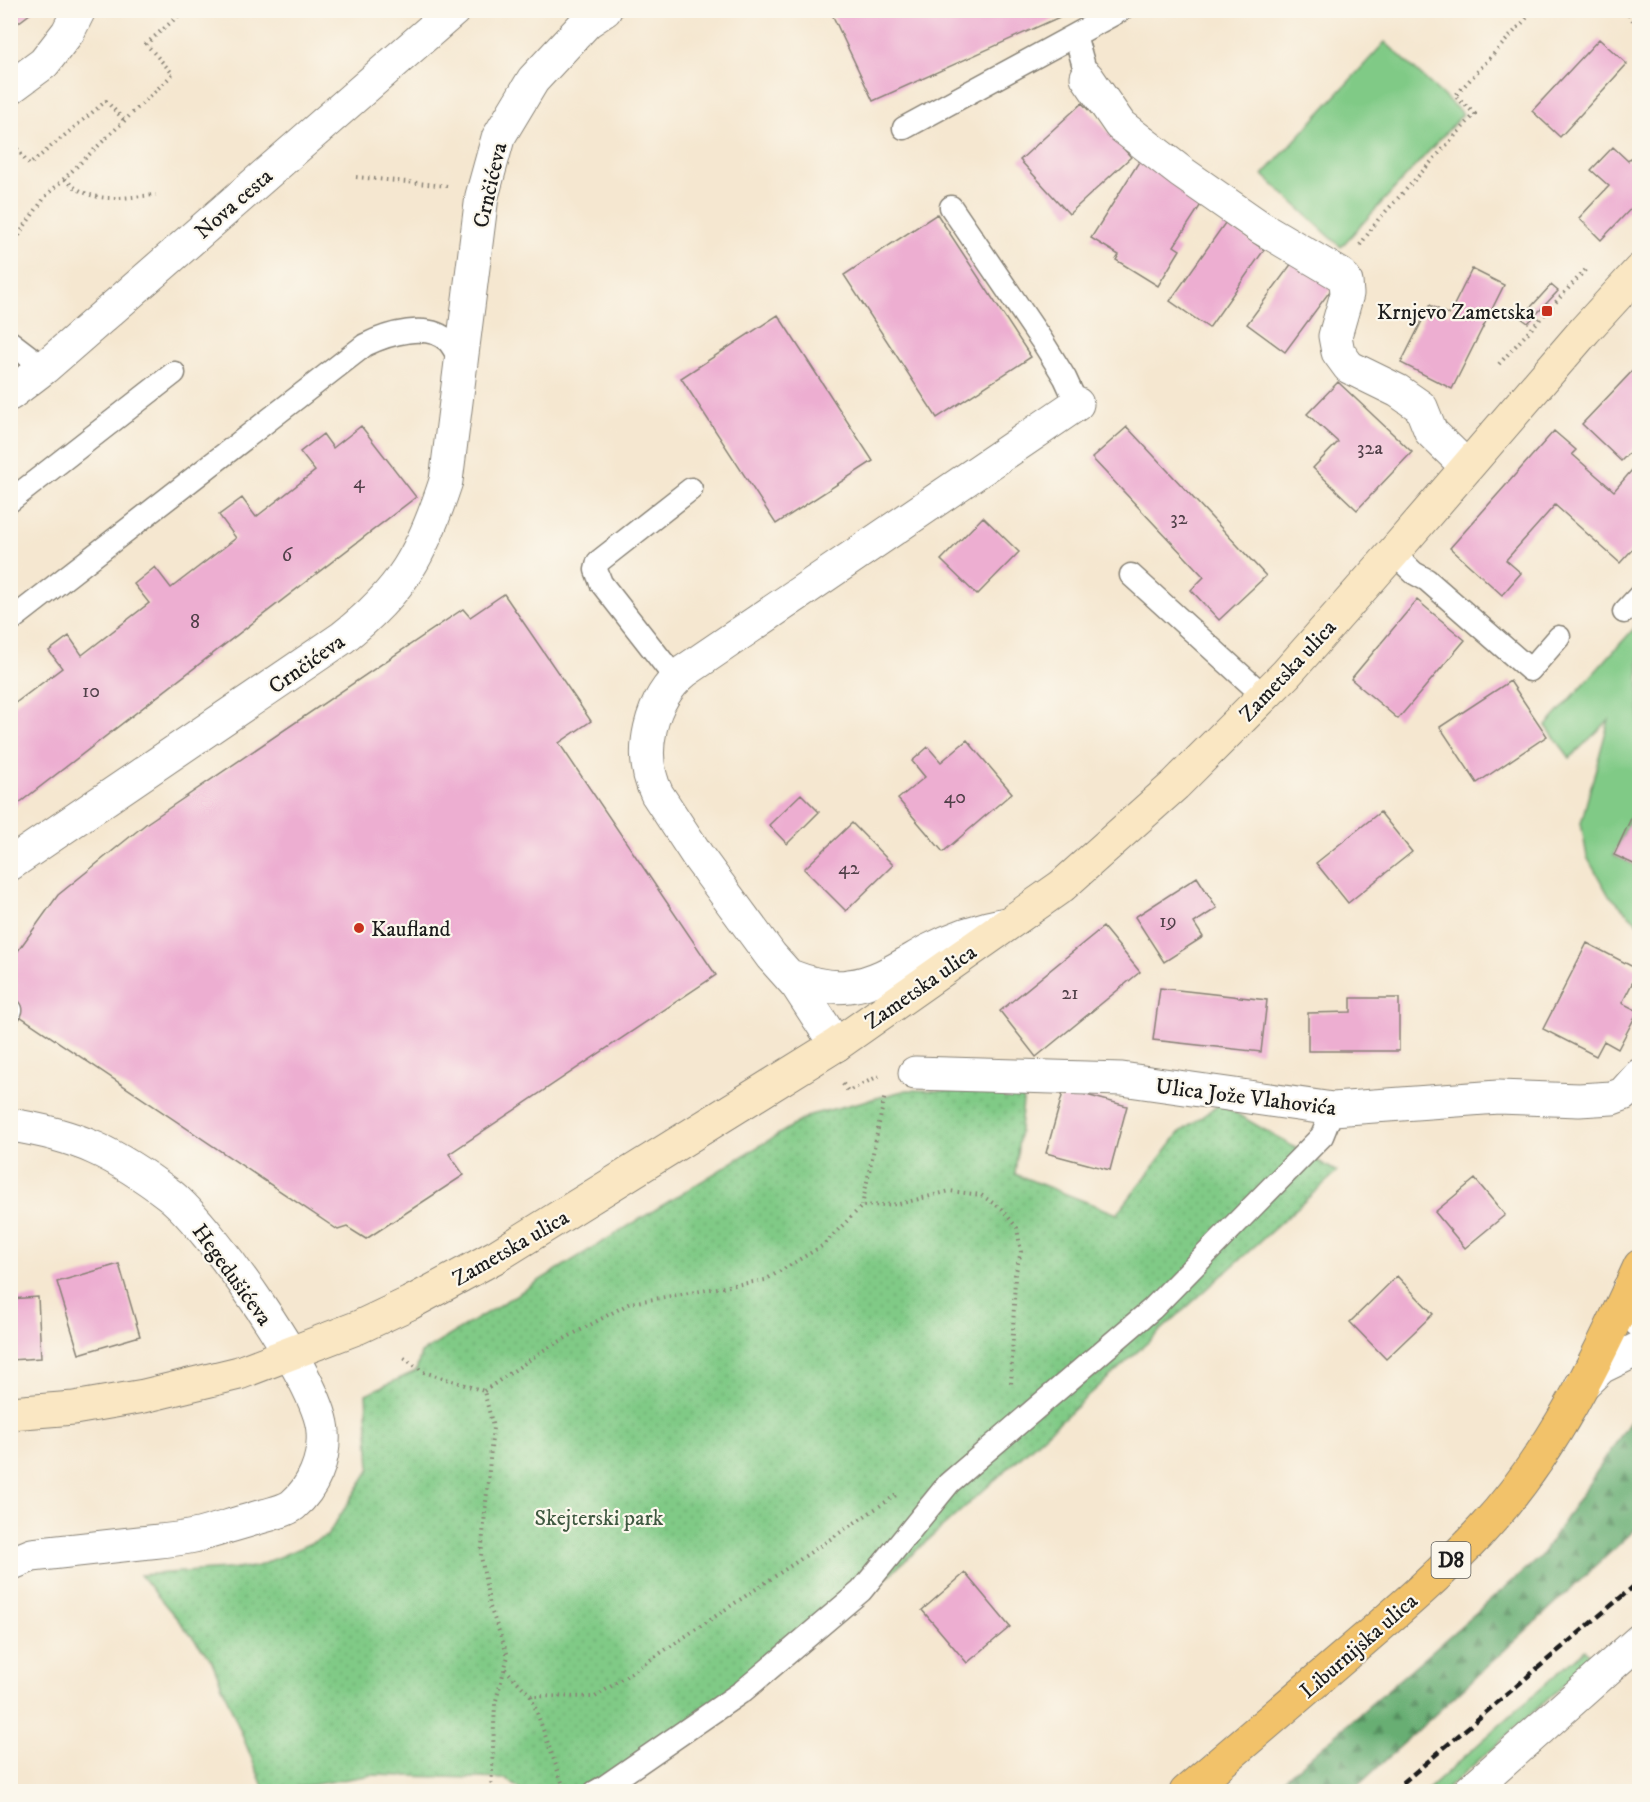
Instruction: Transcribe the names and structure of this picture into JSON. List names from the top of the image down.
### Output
{
  "streets": {
    "main road": ["Zametska ulica", "D8", "Liburnijska ulica"],
    "street": [
      "Crnčićeva",
      "Nova cesta",
      "Ulica Jože Vlahovića",
      "Hegedušićeva"
    ]
  },
  "crossings": [
    ["Zametska ulica", "Hegedušićeva"]
  ],
  "parks": ["Skejterski park"],
  "places": {
    "transit": ["Krnjevo Zametska"],
    "other": ["Kaufland"]
  },
  "house_numbers": [
    "32a",
    "4",
    "32",
    "6",
    "8",
    "10",
    "40",
    "42",
    "19",
    "21"
  ]
}
